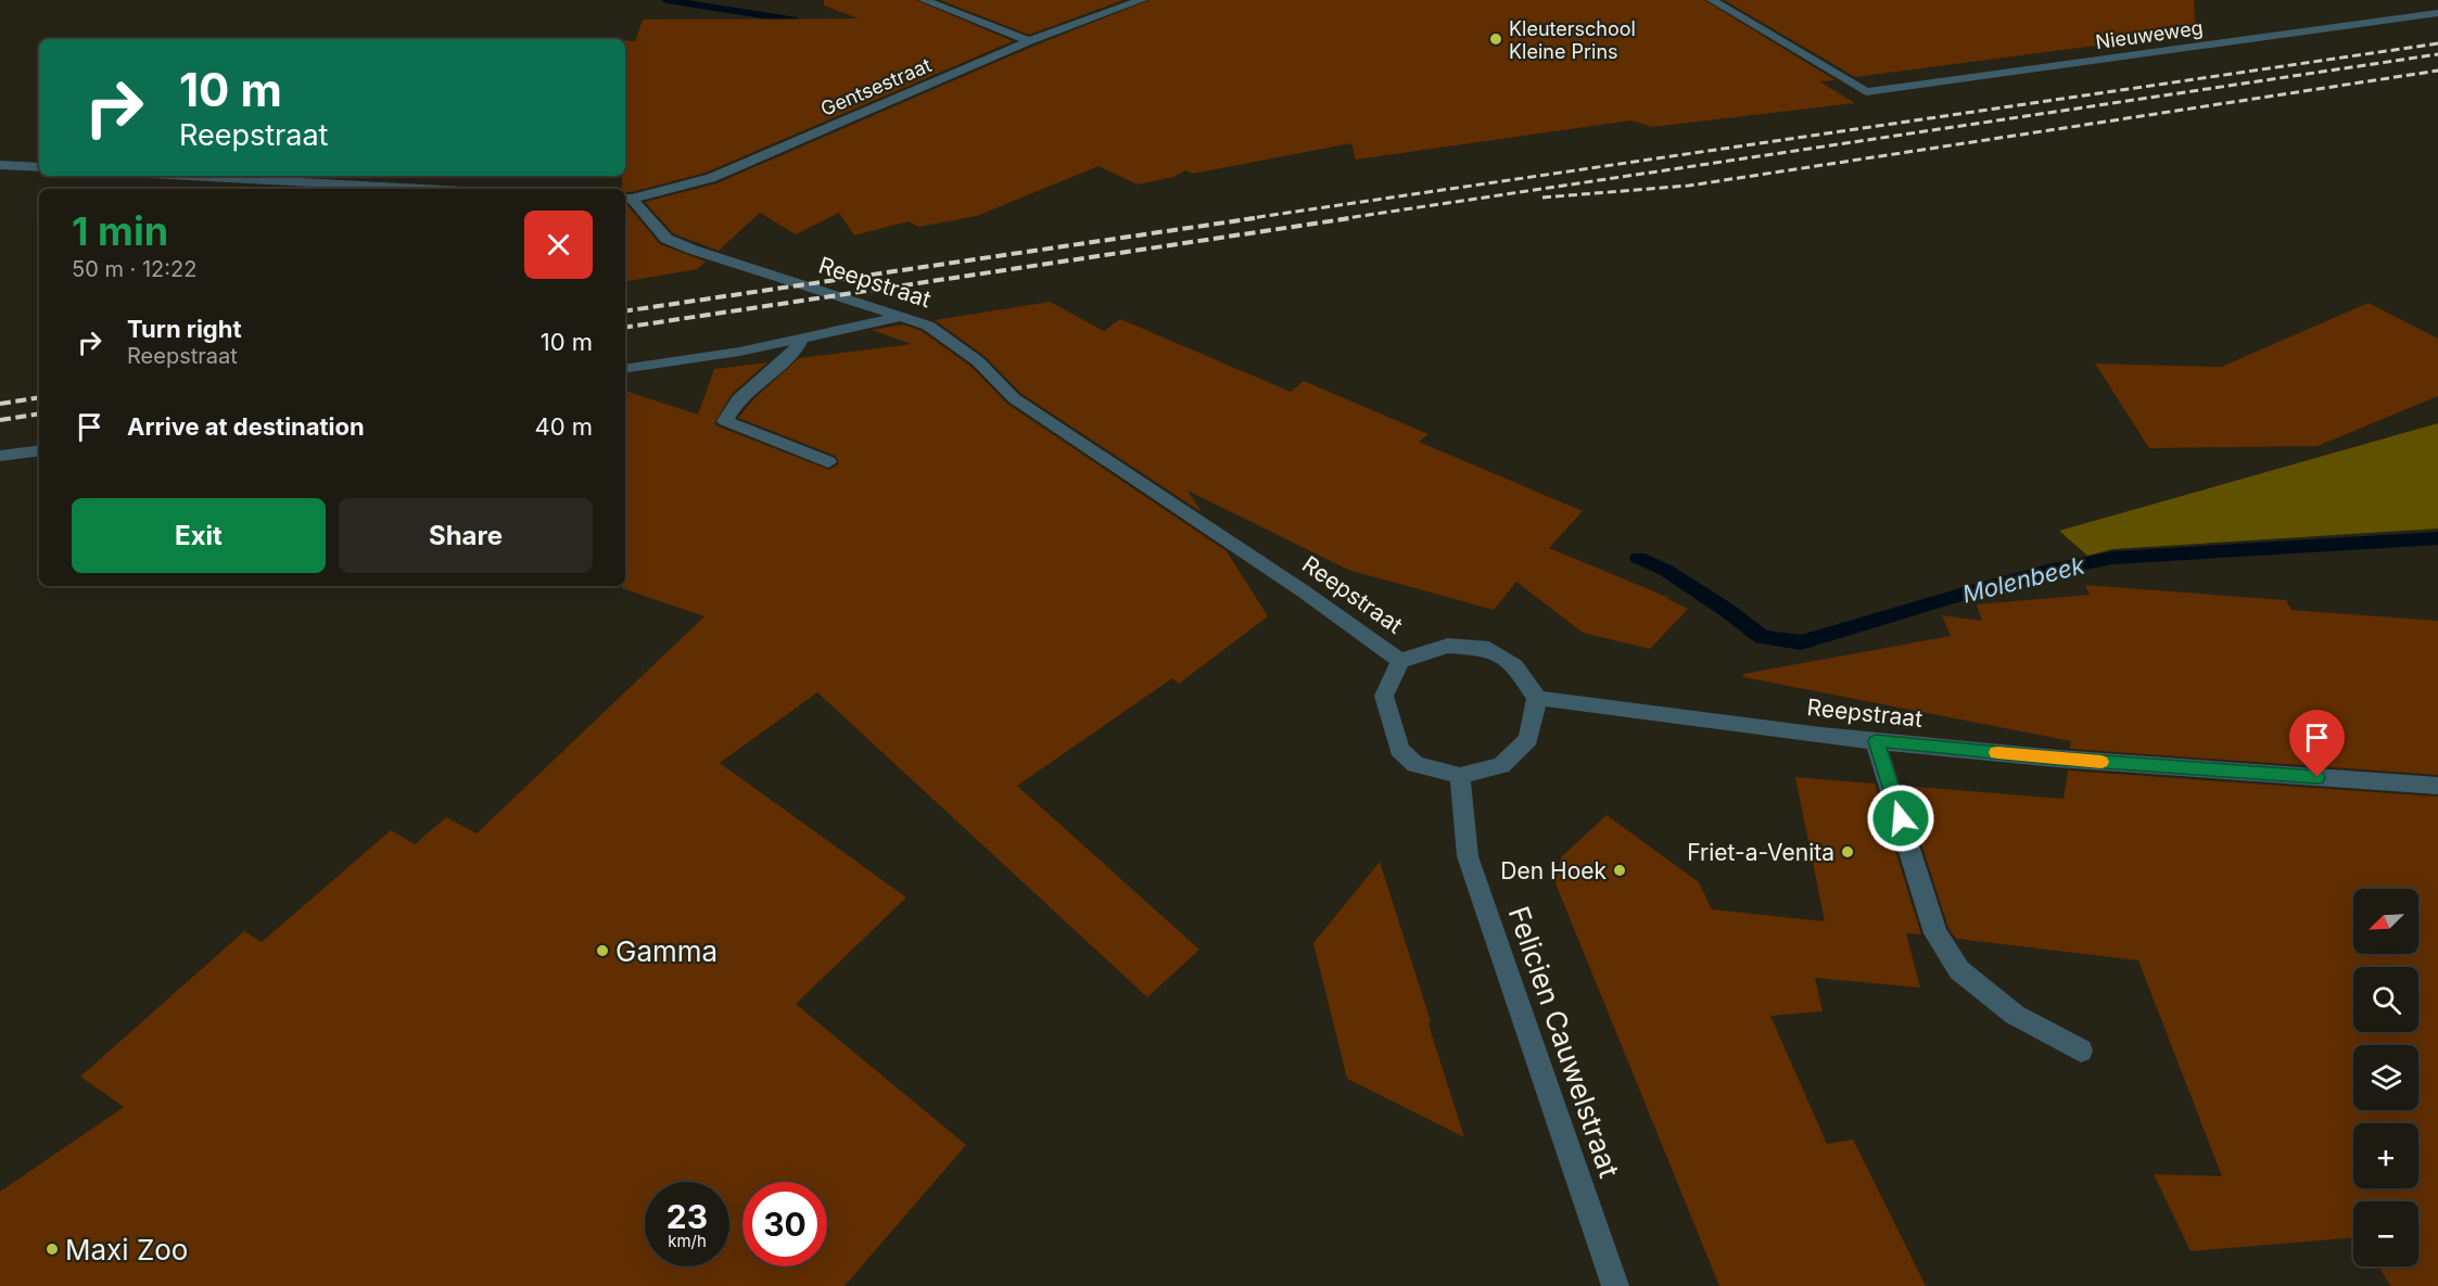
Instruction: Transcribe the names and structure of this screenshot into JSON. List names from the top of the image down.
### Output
{
  "streets": {
    "street": [
      "Nieuweweg",
      "Gentsestraat",
      "Reepstraat",
      "Felicien Cauwelstraat"
    ]
  },
  "crossings": [
    ["Gentsestraat", "Reepstraat"],
    ["Reepstraat", "Felicien Cauwelstraat"]
  ],
  "water": ["Molenbeek"],
  "places": [
    "Kleuterschool Kleine Prins",
    "Friet-a-Venita",
    "Den Hoek",
    "Gamma",
    "Maxi Zoo"
  ],
  "north": "bottom left",
  "page": {
    "turn": ["10 m", "Reepstraat"],
    "heading": ["1 min", "50 m · 12:22"],
    "list": [
      {
        "name": "Turn right",
        "note": "Reepstraat",
        "value": "10 m"
      },
      {
        "name": "Arrive at destination",
        "value": "40 m"
      }
    ],
    "buttons": ["Exit", "Share"],
    "map_buttons": ["+", "−"],
    "speed": "23 km/h",
    "limit": "30"
  }
}
